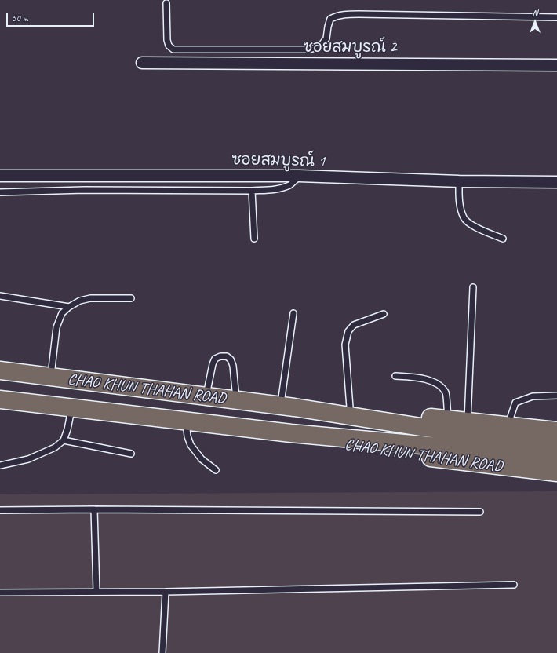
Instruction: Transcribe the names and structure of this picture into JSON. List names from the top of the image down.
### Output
{
  "streets": {
    "main road": ["CHAO KHUN THAHAN ROAD"],
    "street": ["ซอยสมบูรณ์ 2", "ซอยสมบูรณ์ 1"]
  },
  "scale_bar": "50 m",
  "north": "top"
}
